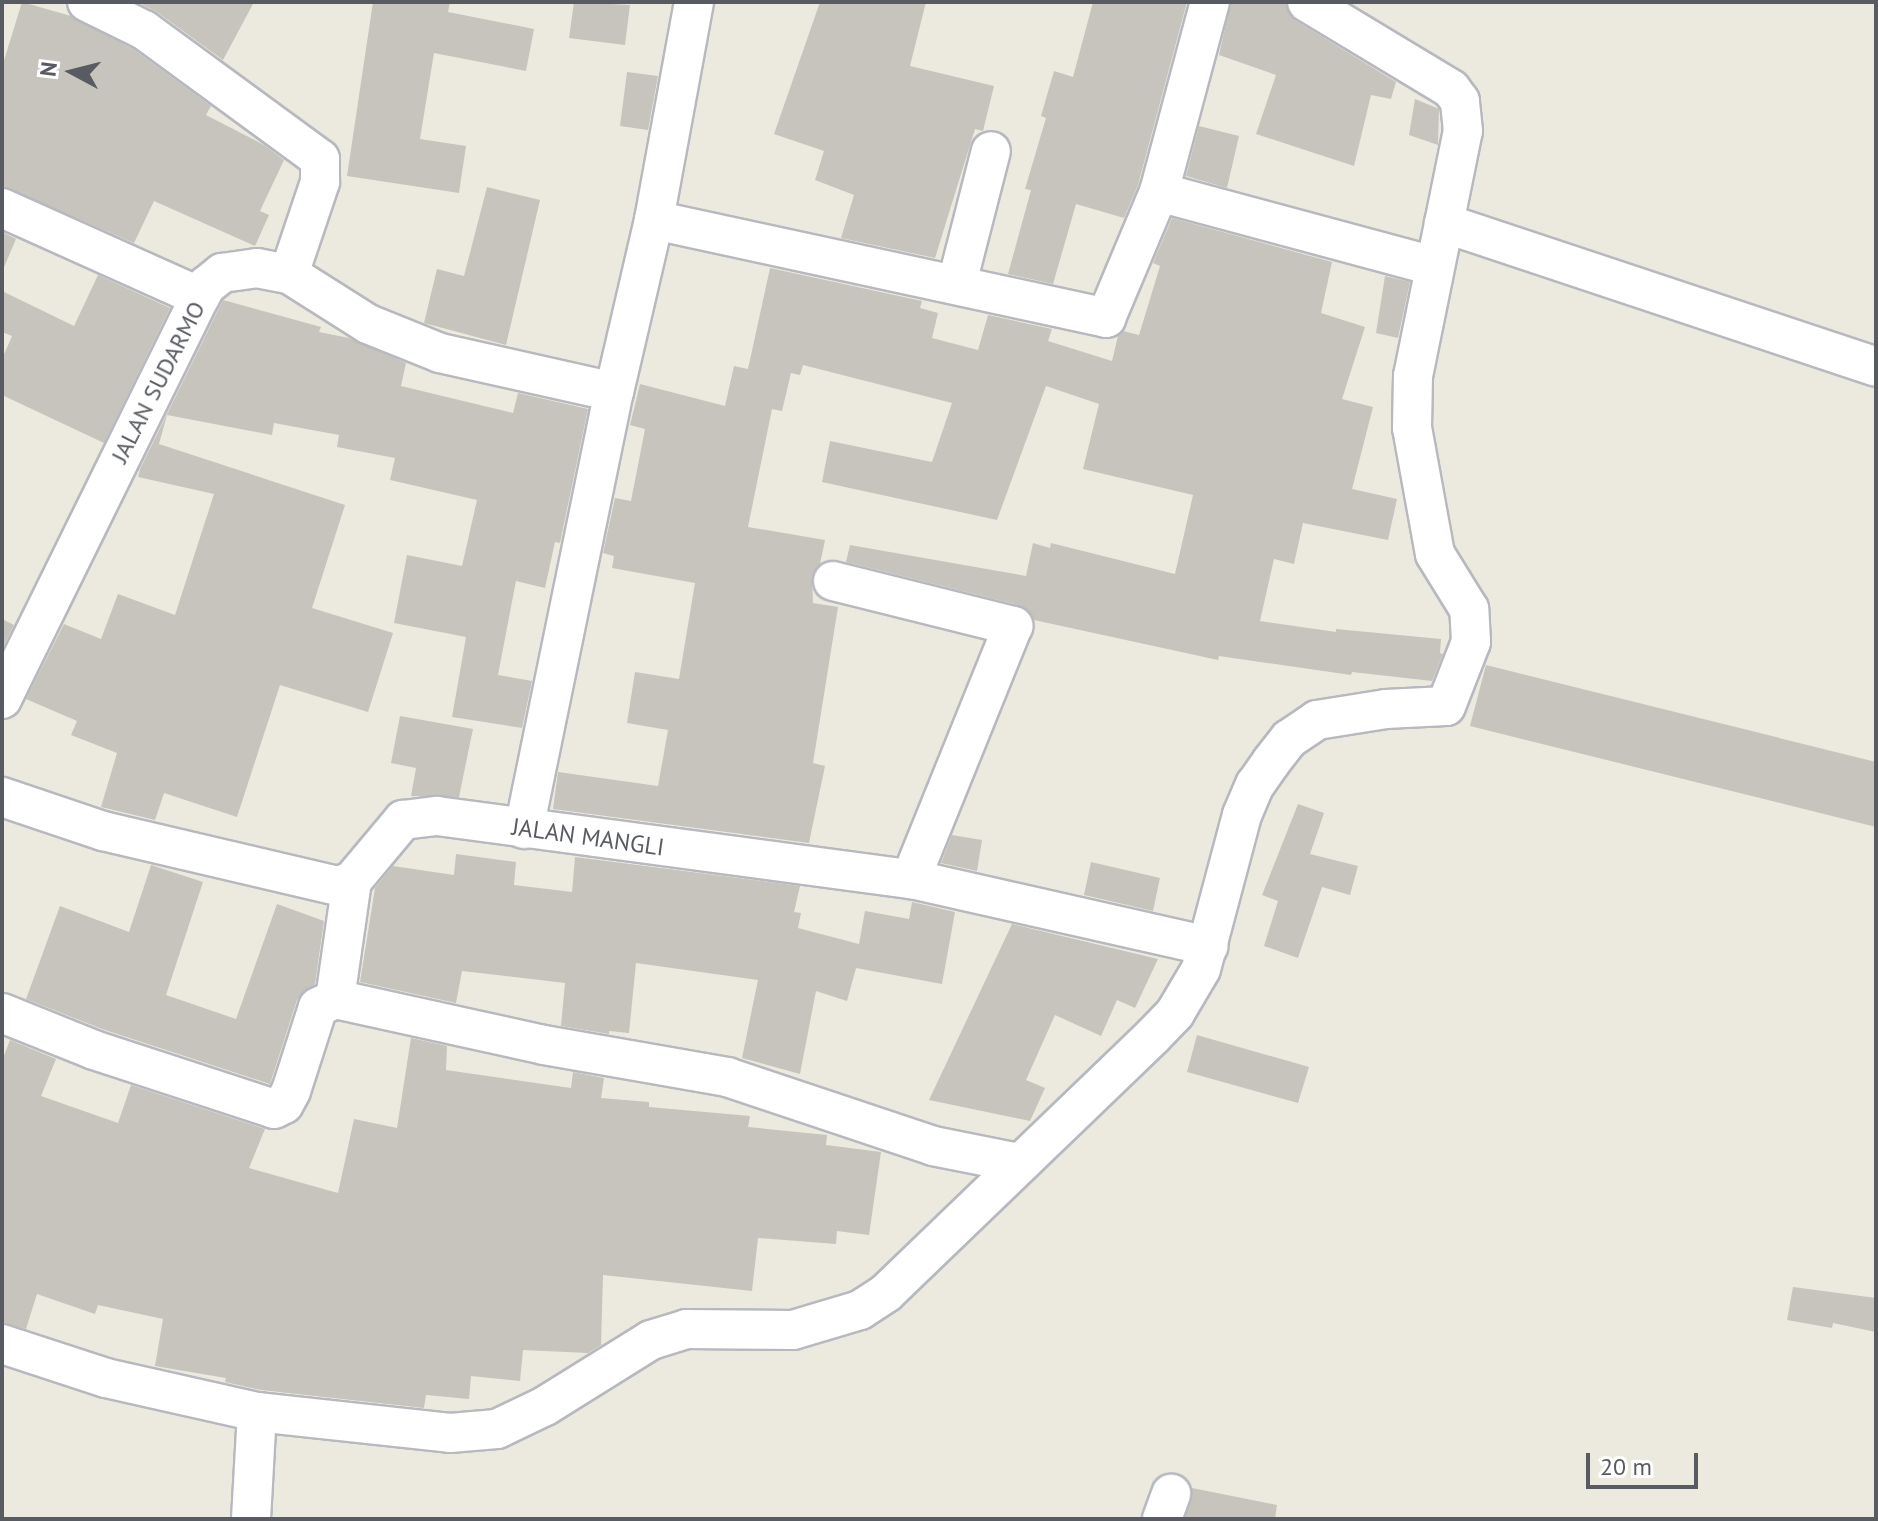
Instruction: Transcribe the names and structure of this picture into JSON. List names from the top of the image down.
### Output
{
  "streets": {
    "street": ["JALAN SUDARMO", "JALAN MANGLI"]
  },
  "scale_bar": "20 m",
  "north": "left"
}
